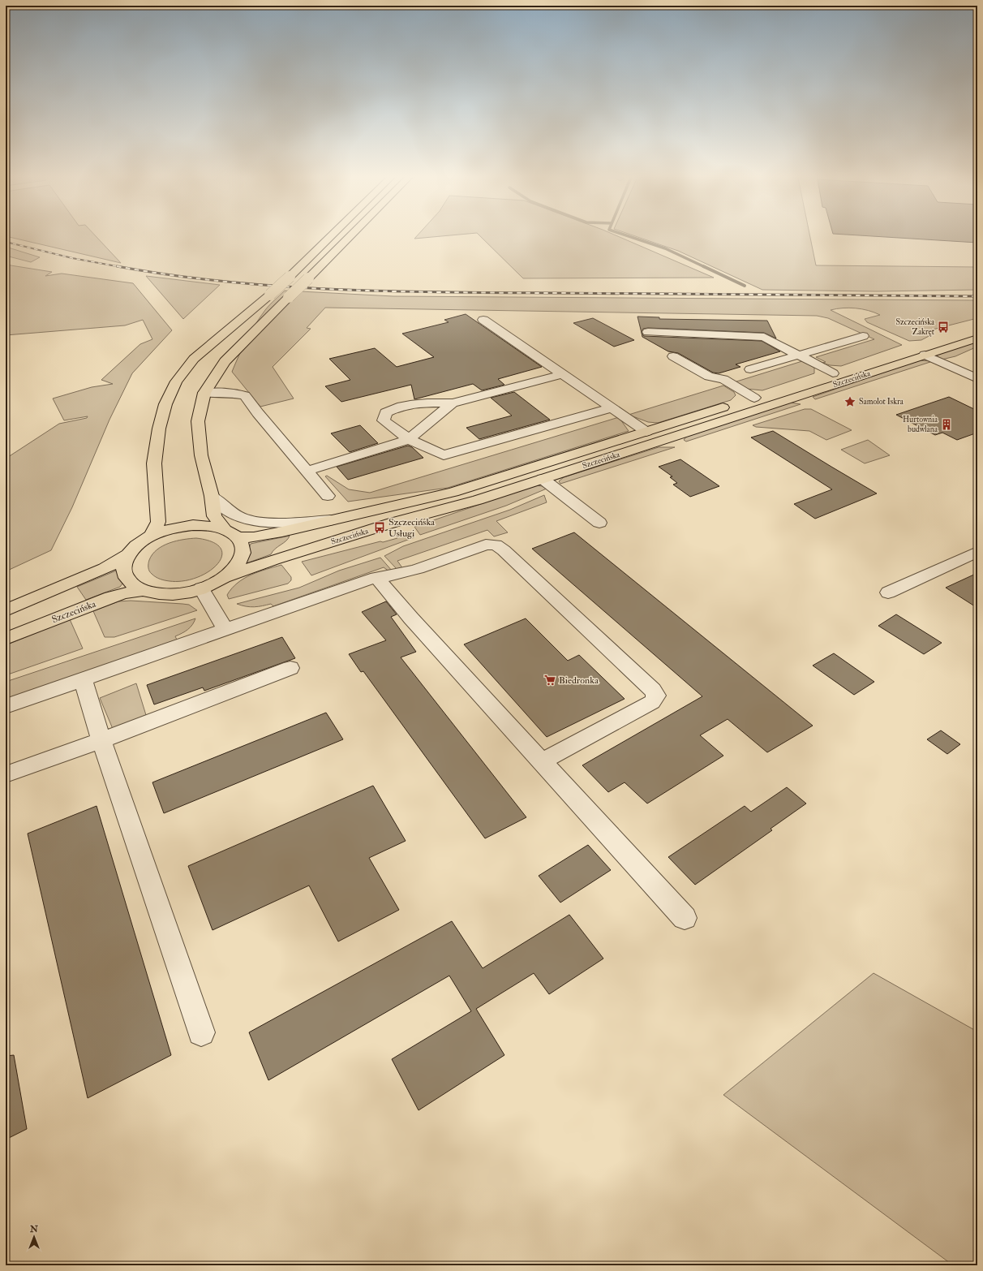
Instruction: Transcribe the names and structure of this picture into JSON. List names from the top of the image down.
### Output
{
  "streets": {
    "main road": ["Szczecińska"]
  },
  "places": {
    "bus stop": ["Szczecińska Zakręt", "Szczecińska Usługi"],
    "place": ["Samolot Iskra"],
    "building": ["Hurtownia budwlana"],
    "supermarket": ["Biedronka"]
  },
  "north": "top"
}
